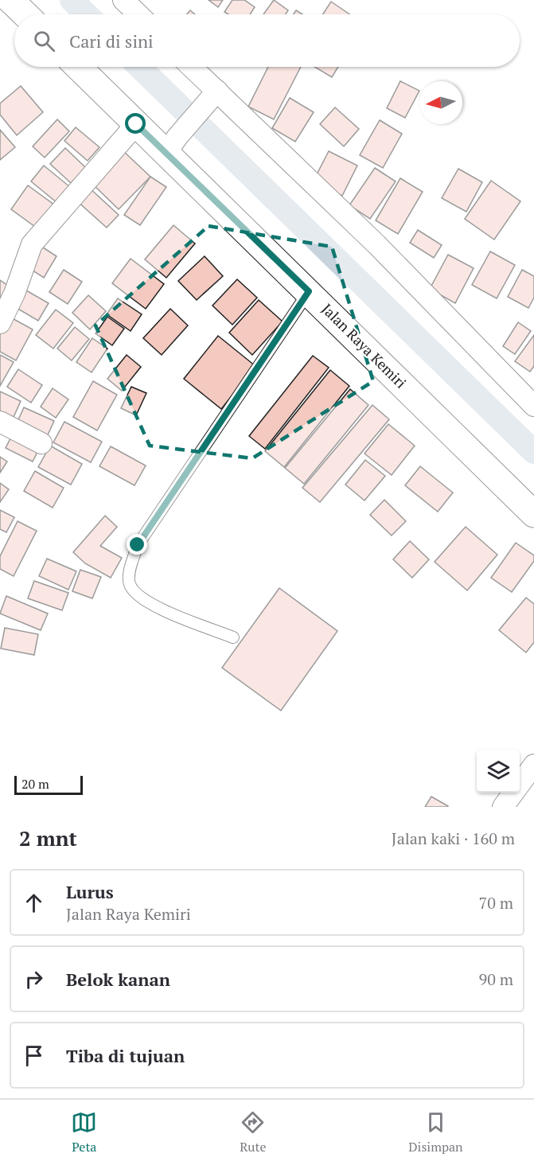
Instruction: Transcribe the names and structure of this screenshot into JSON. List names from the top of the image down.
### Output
{
  "streets": {
    "main road": ["Jalan Raya Kemiri"]
  },
  "scale_bar": "20 m",
  "north": "left",
  "page": {
    "search": "Cari di sini",
    "scale": "20 m",
    "heading": ["2 mnt", "Jalan kaki · 160 m"],
    "list": [
      ["Lurus", "Jalan Raya Kemiri", "70 m"],
      ["Belok kanan", "90 m"],
      "Tiba di tujuan"
    ],
    "nav": ["Peta", "Rute", "Disimpan"]
  }
}
